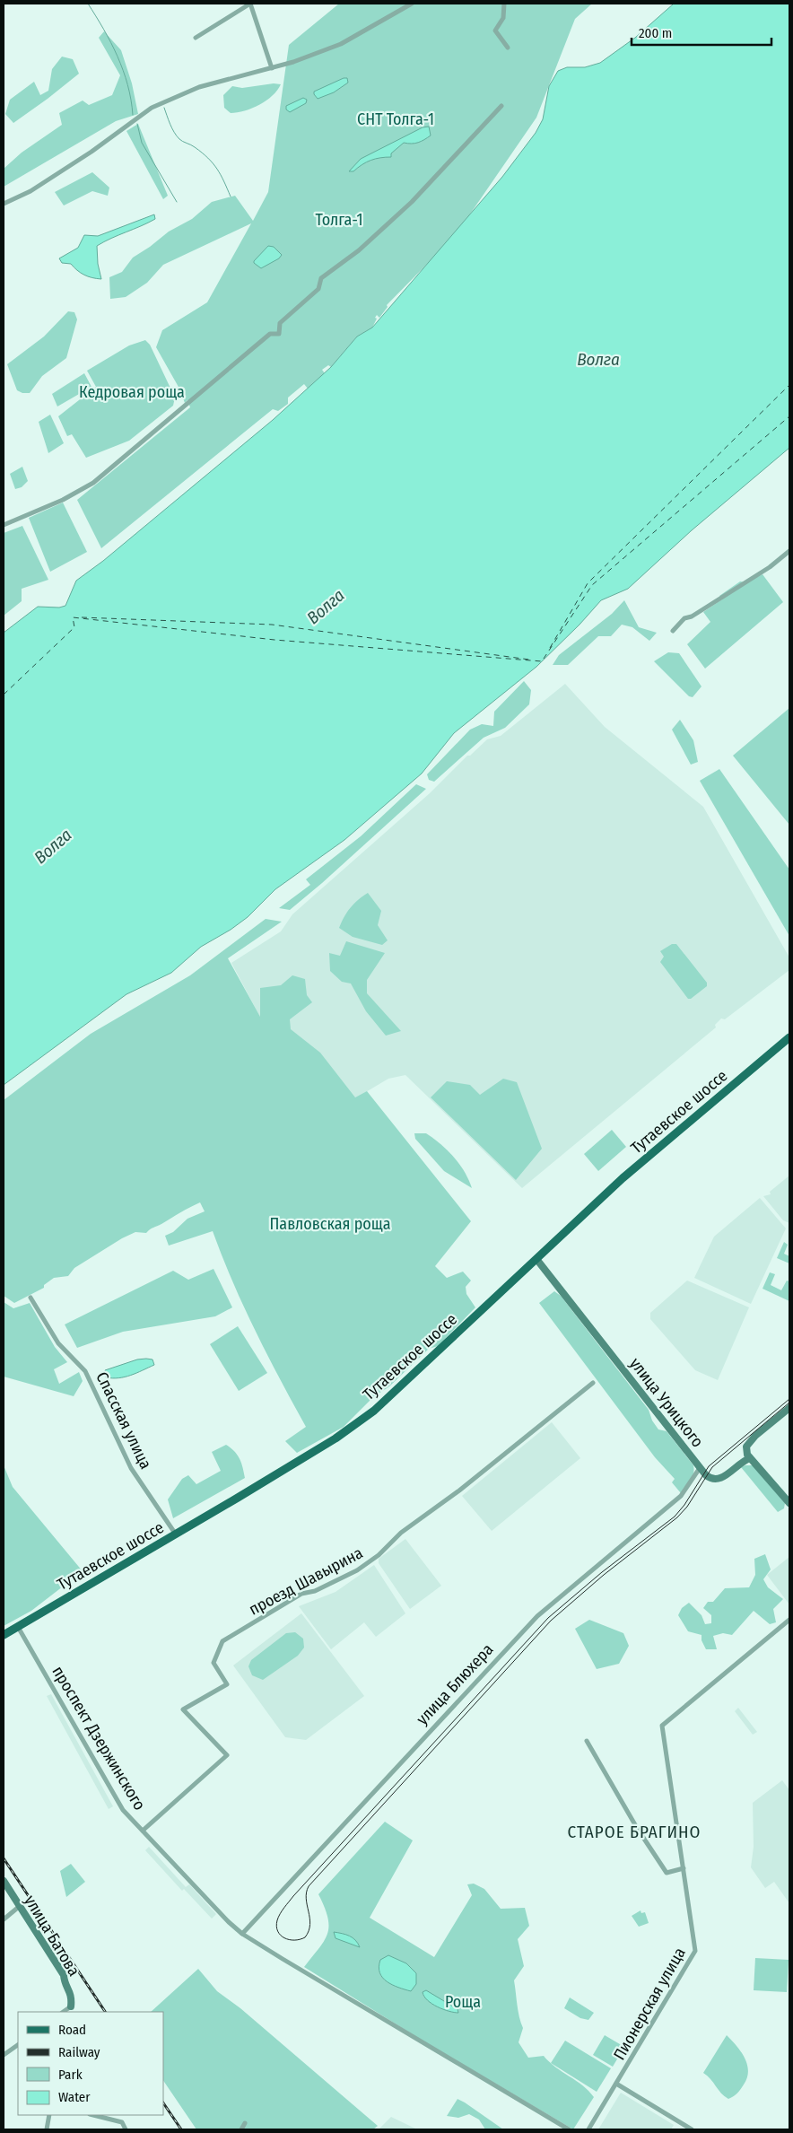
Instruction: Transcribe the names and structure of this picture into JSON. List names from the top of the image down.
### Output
{
  "streets": {
    "main road": ["Тутаевское шоссе"],
    "street": [
      "улица Урицкого",
      "Спасская улица",
      "проезд Шавырина",
      "улица Блюхера",
      "проспект Дзержинского",
      "улица Батова",
      "Пионерская улица"
    ]
  },
  "crossings": [
    ["Тутаевское шоссе", "улица Урицкого"],
    ["Тутаевское шоссе", "Спасская улица"],
    ["Тутаевское шоссе", "проспект Дзержинского"],
    ["улица Урицкого", "улица Блюхера"],
    ["проезд Шавырина", "проспект Дзержинского"],
    ["улица Блюхера", "проспект Дзержинского"]
  ],
  "districts": ["СТАРОЕ БРАГИНО"],
  "water": ["Волга"],
  "parks": [
    "СНТ Толга-1",
    "Толга-1",
    "Кедровая роща",
    "Павловская роща",
    "Роща"
  ],
  "legend": [
    "Road",
    "Railway",
    "Park",
    "Water"
  ],
  "scale_bar": "200 m"
}
